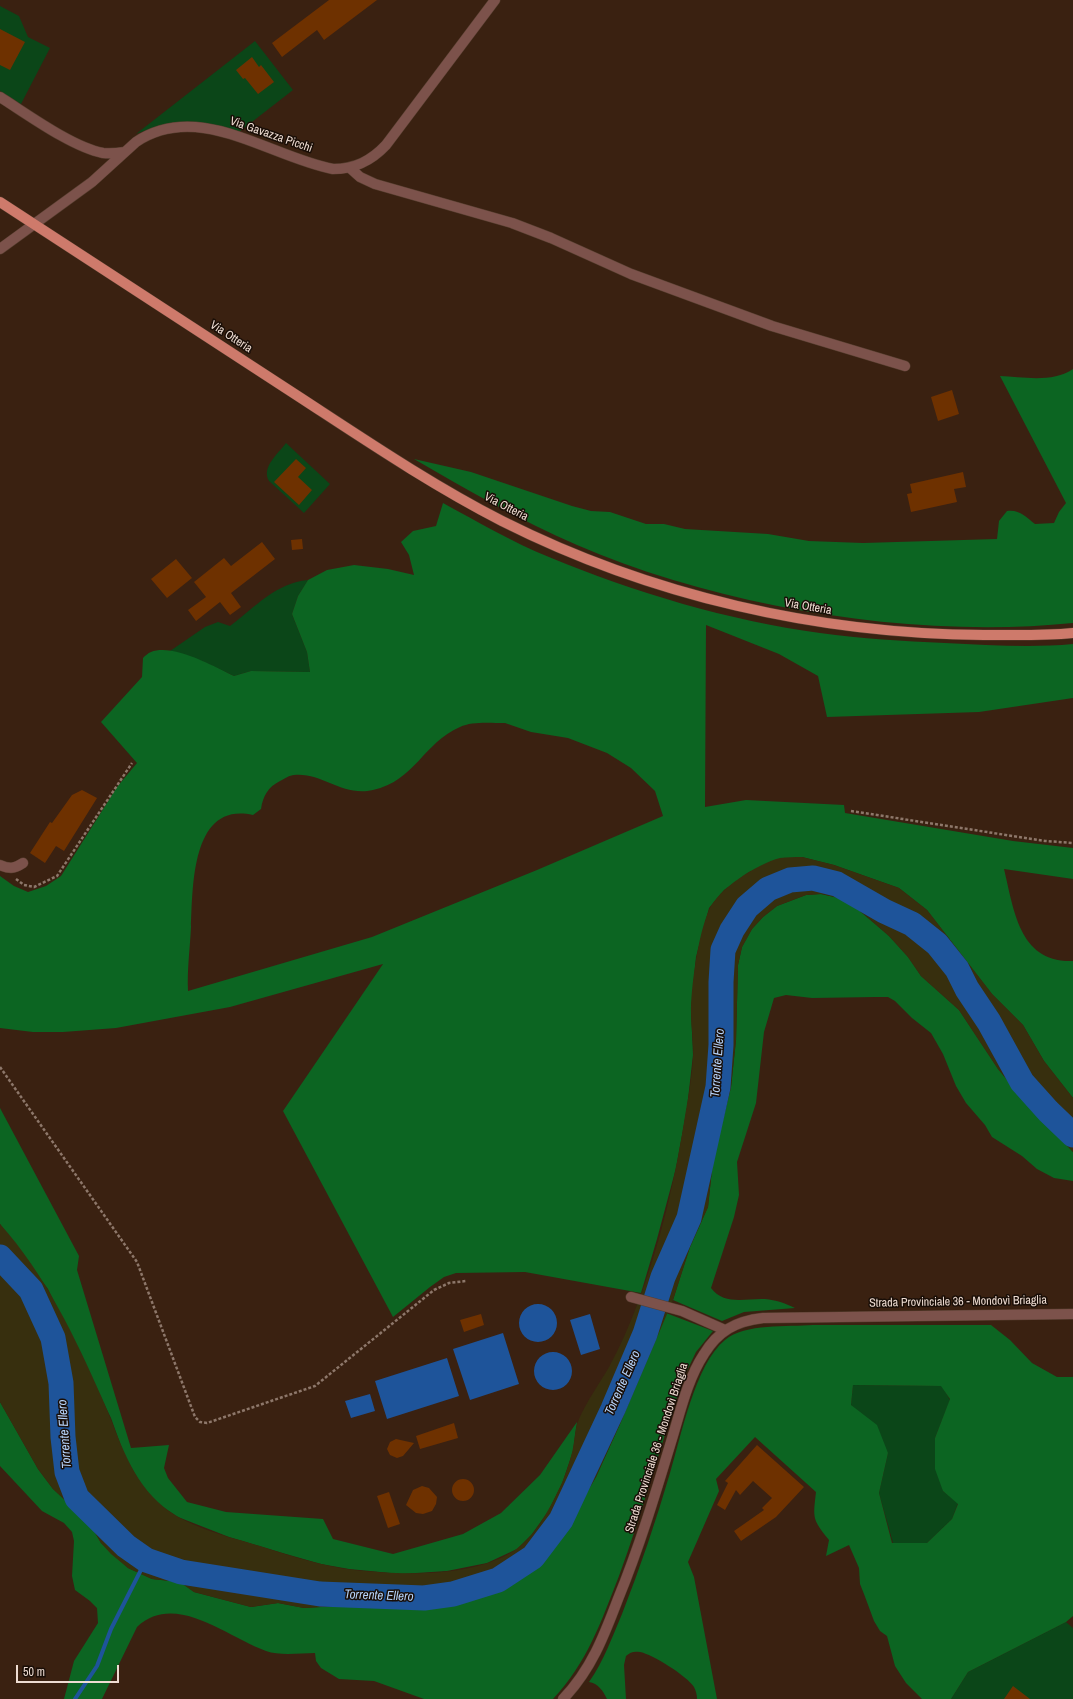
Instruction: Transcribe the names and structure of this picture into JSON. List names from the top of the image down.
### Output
{
  "streets": {
    "main road": ["Via Otteria"],
    "street": ["Via Gavazza Picchi", "Strada Provinciale 36 - Mondovì Briaglia"]
  },
  "crossings": [
    ["Via Gavazza Picchi", "Via Otteria"]
  ],
  "water": ["Torrente Ellero"],
  "scale_bar": "50 m"
}
